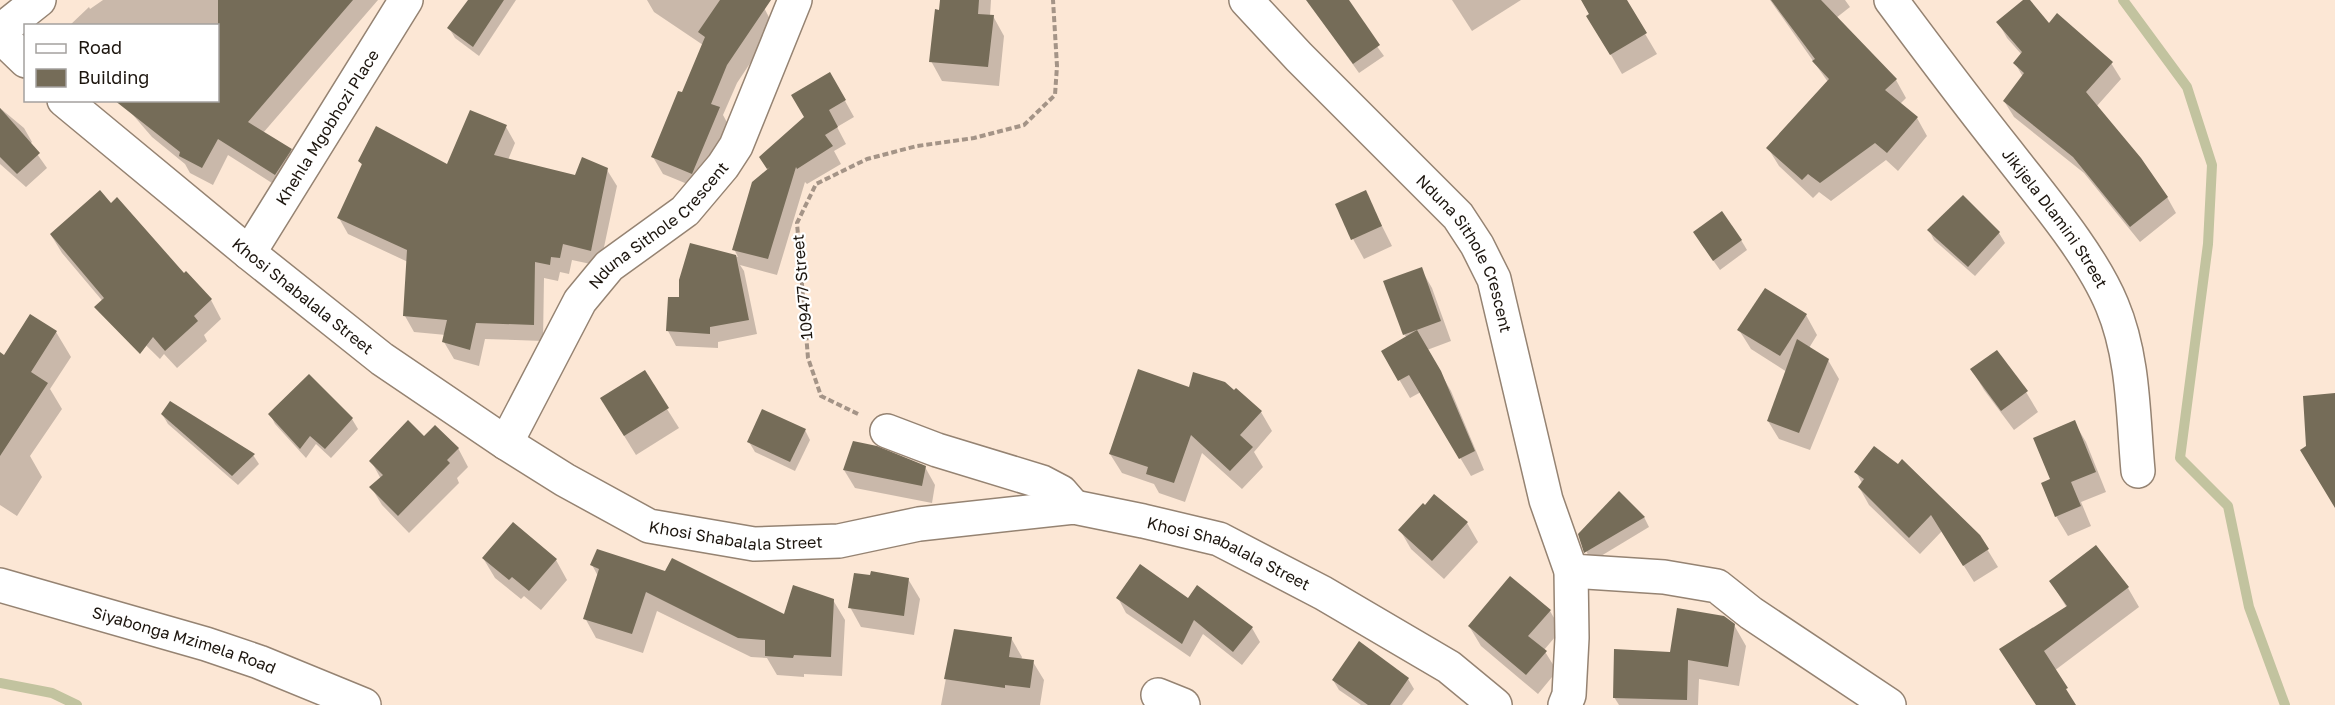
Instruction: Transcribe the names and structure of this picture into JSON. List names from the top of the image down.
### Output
{
  "streets": {
    "street": [
      "Khehla Mgobhozi Place",
      "Jikijela Dlamini Street",
      "Nduna Sithole Crescent",
      "Khosi Shabalala Street",
      "Siyabonga Mzimela Road"
    ],
    "path": ["109477 Street"]
  },
  "crossings": [
    ["Khehla Mgobhozi Place", "Khosi Shabalala Street"],
    ["Nduna Sithole Crescent", "Khosi Shabalala Street"]
  ],
  "legend": ["Road", "Building"]
}
